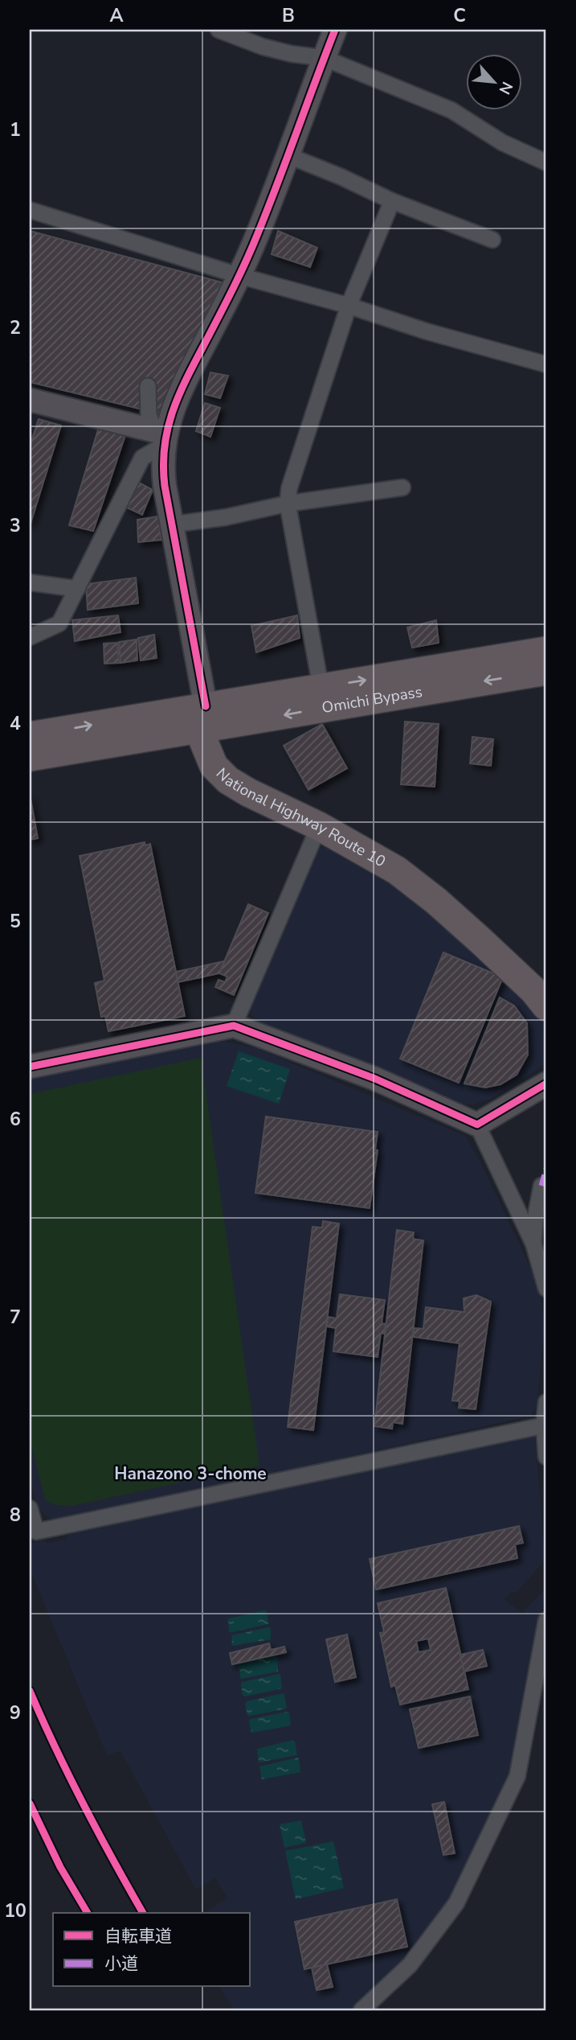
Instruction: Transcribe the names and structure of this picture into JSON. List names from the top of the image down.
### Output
{
  "streets": {
    "highway": ["Omichi Bypass", "National Highway Route 10"]
  },
  "crossings": [
    ["Omichi Bypass", "National Highway Route 10"]
  ],
  "districts": ["Hanazono 3-chome"],
  "legend": ["自転車道", "小道"],
  "north": "bottom right",
  "grid": {
    "columns": ["A", "B", "C"],
    "rows": [
      "1",
      "2",
      "3",
      "4",
      "5",
      "6",
      "7",
      "8",
      "9",
      "10"
    ]
  }
}
